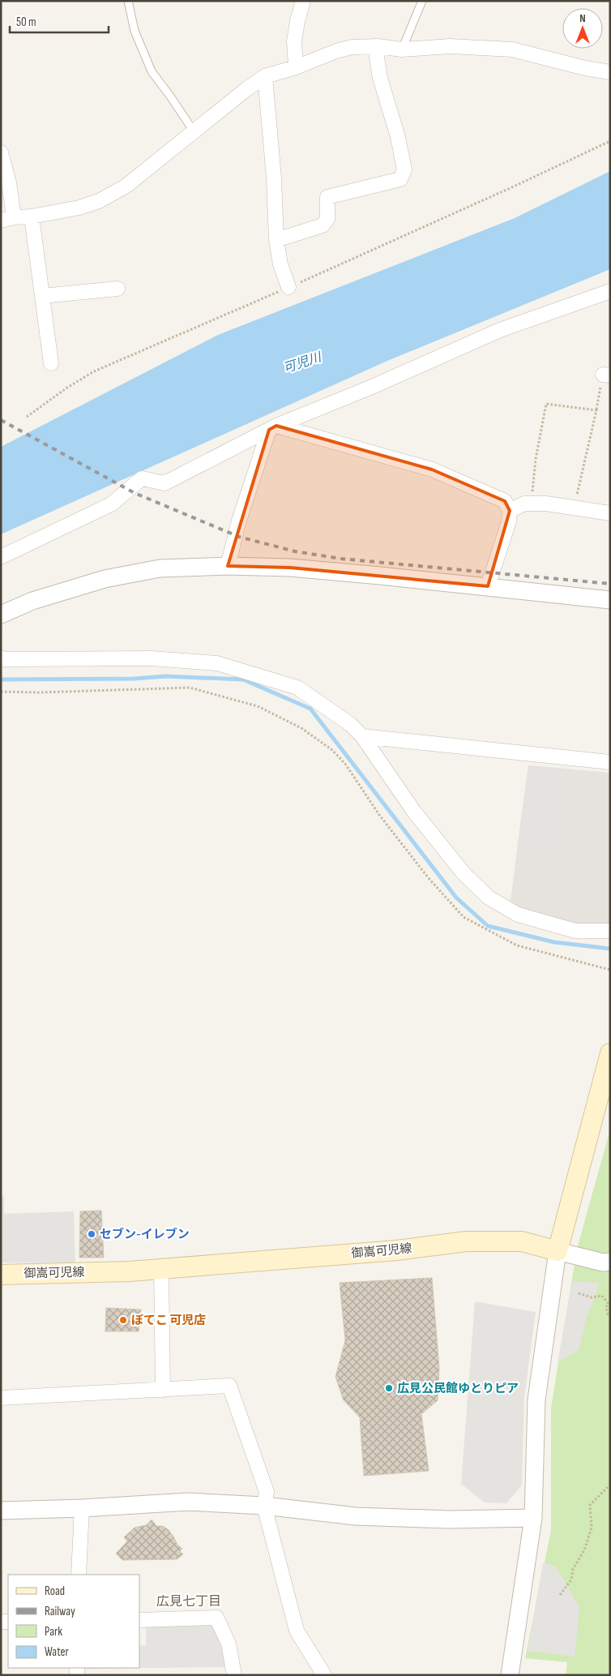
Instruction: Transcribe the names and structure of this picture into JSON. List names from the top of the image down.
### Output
{
  "streets": {
    "main road": ["御嵩可児線"]
  },
  "districts": ["広見七丁目"],
  "water": ["可児川"],
  "places": ["セブン-イレブン", "ぼてこ 可児店", "広見公民館ゆとりピア"],
  "legend": [
    "Road",
    "Railway",
    "Park",
    "Water"
  ],
  "scale_bar": "50 m",
  "north": "top"
}
